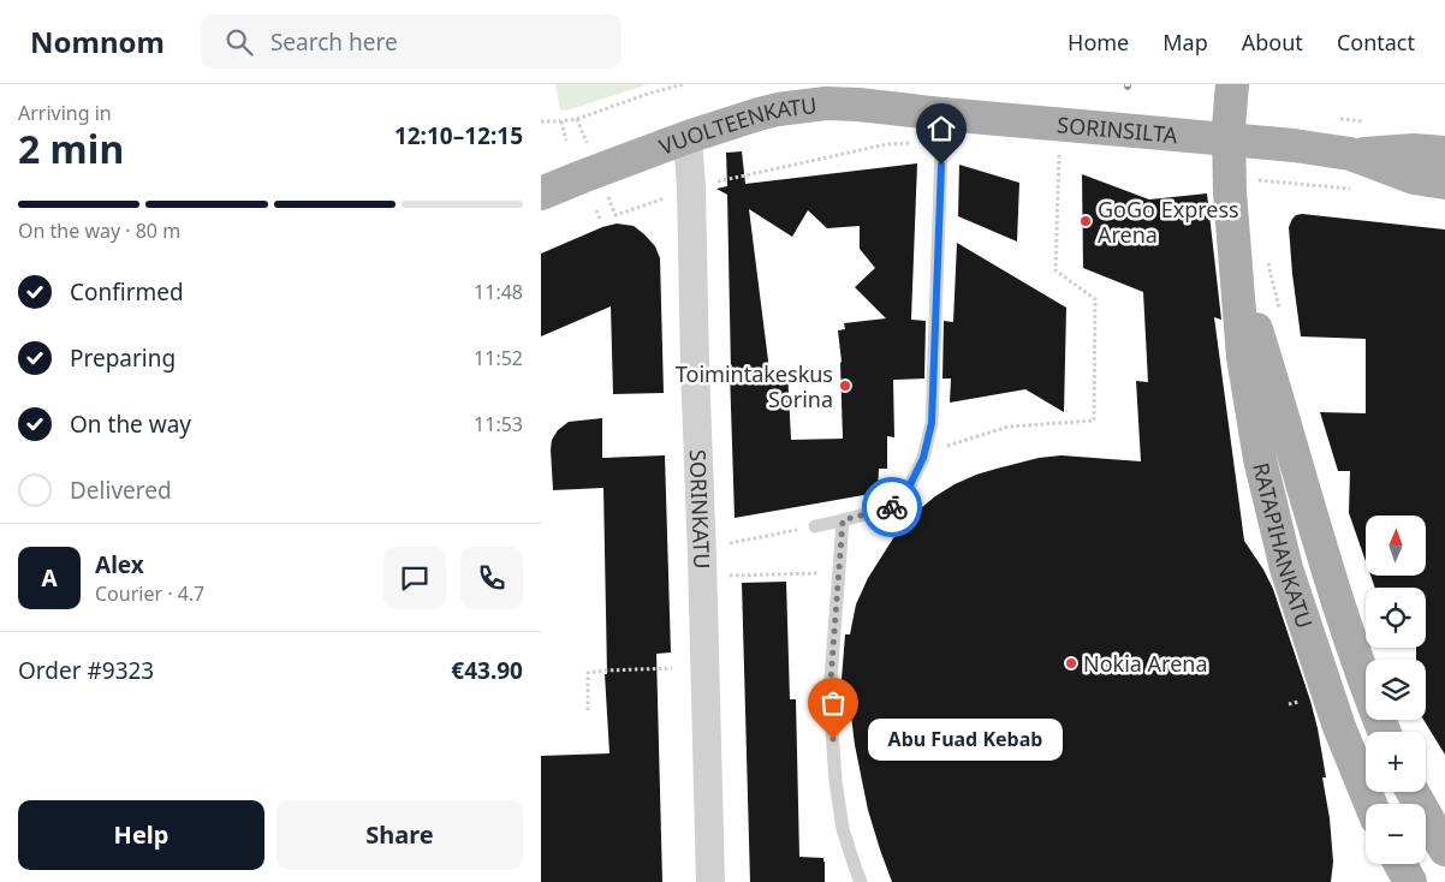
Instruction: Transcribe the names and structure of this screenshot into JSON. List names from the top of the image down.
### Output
{
  "streets": {
    "main road": ["VUOLTEENKATU", "SORINSILTA", "RATAPIHANKATU"],
    "street": ["SORINKATU"]
  },
  "crossings": [
    ["VUOLTEENKATU", "SORINSILTA"],
    ["VUOLTEENKATU", "SORINKATU"]
  ],
  "places": [
    "GoGo Express Arena",
    "Toimintakeskus Sorina",
    "Nokia Arena",
    "Abu Fuad Kebab"
  ],
  "north": "top",
  "page": {
    "header": "Nomnom",
    "search": "Search here",
    "nav": [
      "Home",
      "Map",
      "About",
      "Contact"
    ],
    "heading": ["2 min", "Arriving in", "12:10–12:15"],
    "panel": [
      "Alex",
      "Courier · 4.7",
      "Order #9323",
      "€43.90"
    ],
    "bar": "On the way · 80 m",
    "list": [
      ["Confirmed", "11:48"],
      ["Preparing", "11:52"],
      ["On the way", "11:53"],
      "Delivered"
    ],
    "map_buttons": ["+", "−"],
    "round": "A",
    "bubble": "Abu Fuad Kebab",
    "buttons": ["Help", "Share"]
  }
}
